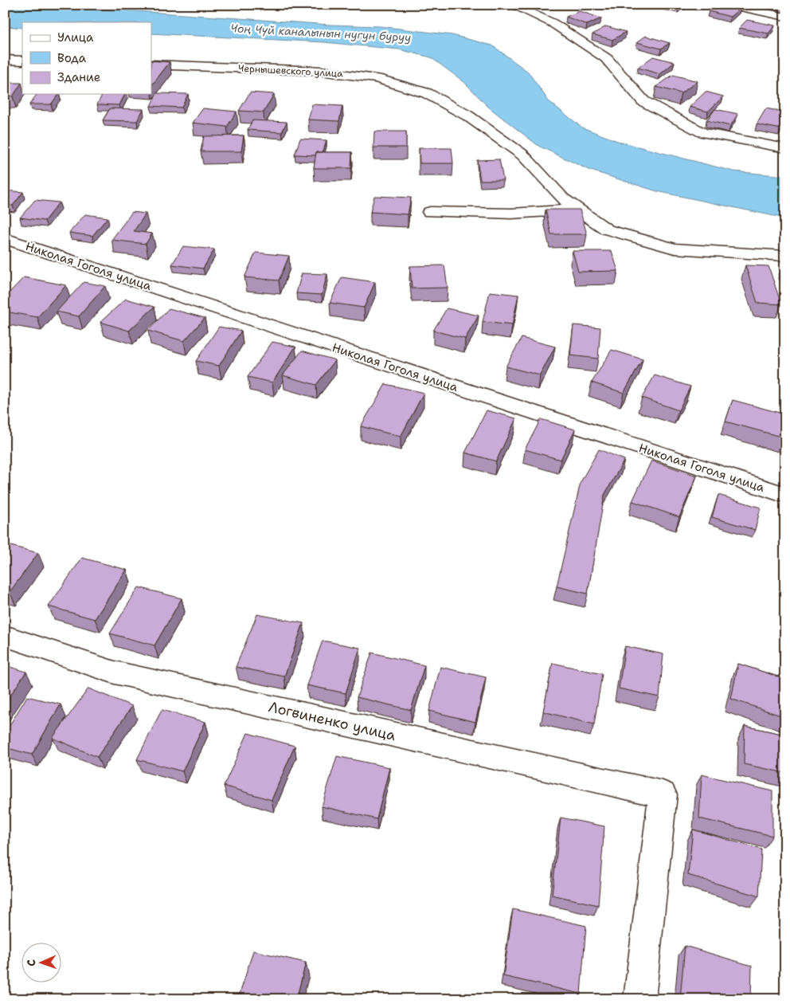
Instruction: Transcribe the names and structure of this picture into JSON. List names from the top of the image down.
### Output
{
  "streets": {
    "street": ["Чернышевского улица", "Николая Гоголя улица", "Логвиненко улица"]
  },
  "water": ["Чоң Чүй каналынын нугун буруу"],
  "legend": ["Улица", "Вода", "Здание"],
  "north": "left"
}
